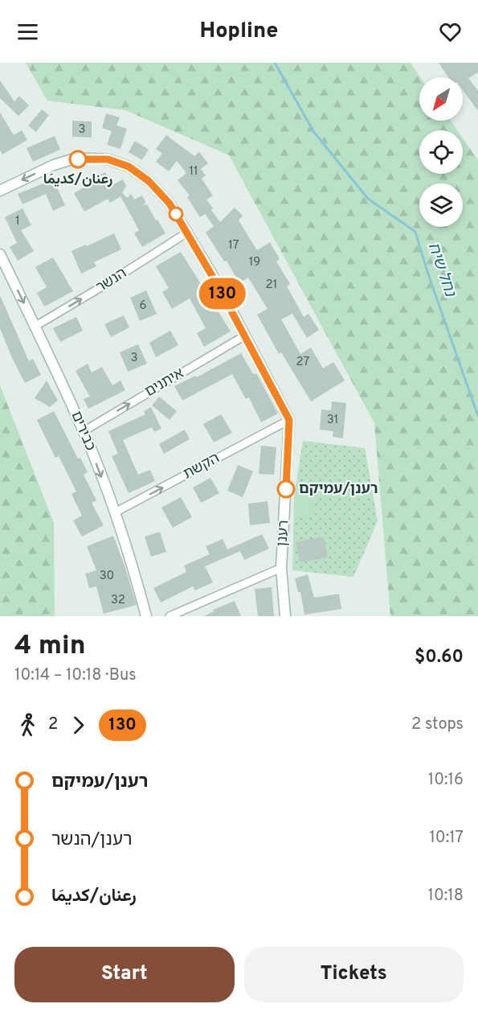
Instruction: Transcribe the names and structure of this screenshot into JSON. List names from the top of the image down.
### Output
{
  "streets": {
    "street": [
      "הנשר",
      "איתנים",
      "כבירים",
      "הקשת",
      "רענן"
    ]
  },
  "crossings": [
    ["הנשר", "כבירים"],
    ["איתנים", "כבירים"],
    ["כבירים", "הקשת"],
    ["הקשת", "רענן"]
  ],
  "one_way": [
    "הנשר",
    "איתנים",
    "כבירים",
    "הקשת"
  ],
  "water": ["נחל שיח"],
  "places": ["رعنان/كديمَا", "רענן/עמיקם"],
  "lines": ["bus line 130"],
  "house_numbers": [
    "3",
    "11",
    "1",
    "17",
    "19",
    "21",
    "6",
    "3",
    "27",
    "31",
    "30",
    "32"
  ],
  "north": "bottom left",
  "page": {
    "header": "Hopline",
    "on_map": "130",
    "heading": ["4 min", "10:14 – 10:18 · Bus", "$0.60"],
    "legs": ["2", "130", "2 stops"],
    "list": [
      {
        "name": "רענן/עמיקם",
        "value": "10:16"
      },
      {
        "name": "רענן/הנשר",
        "value": "10:17"
      },
      {
        "name": "رعنان/كديمَا",
        "value": "10:18"
      }
    ],
    "buttons": ["Start", "Tickets"]
  }
}
